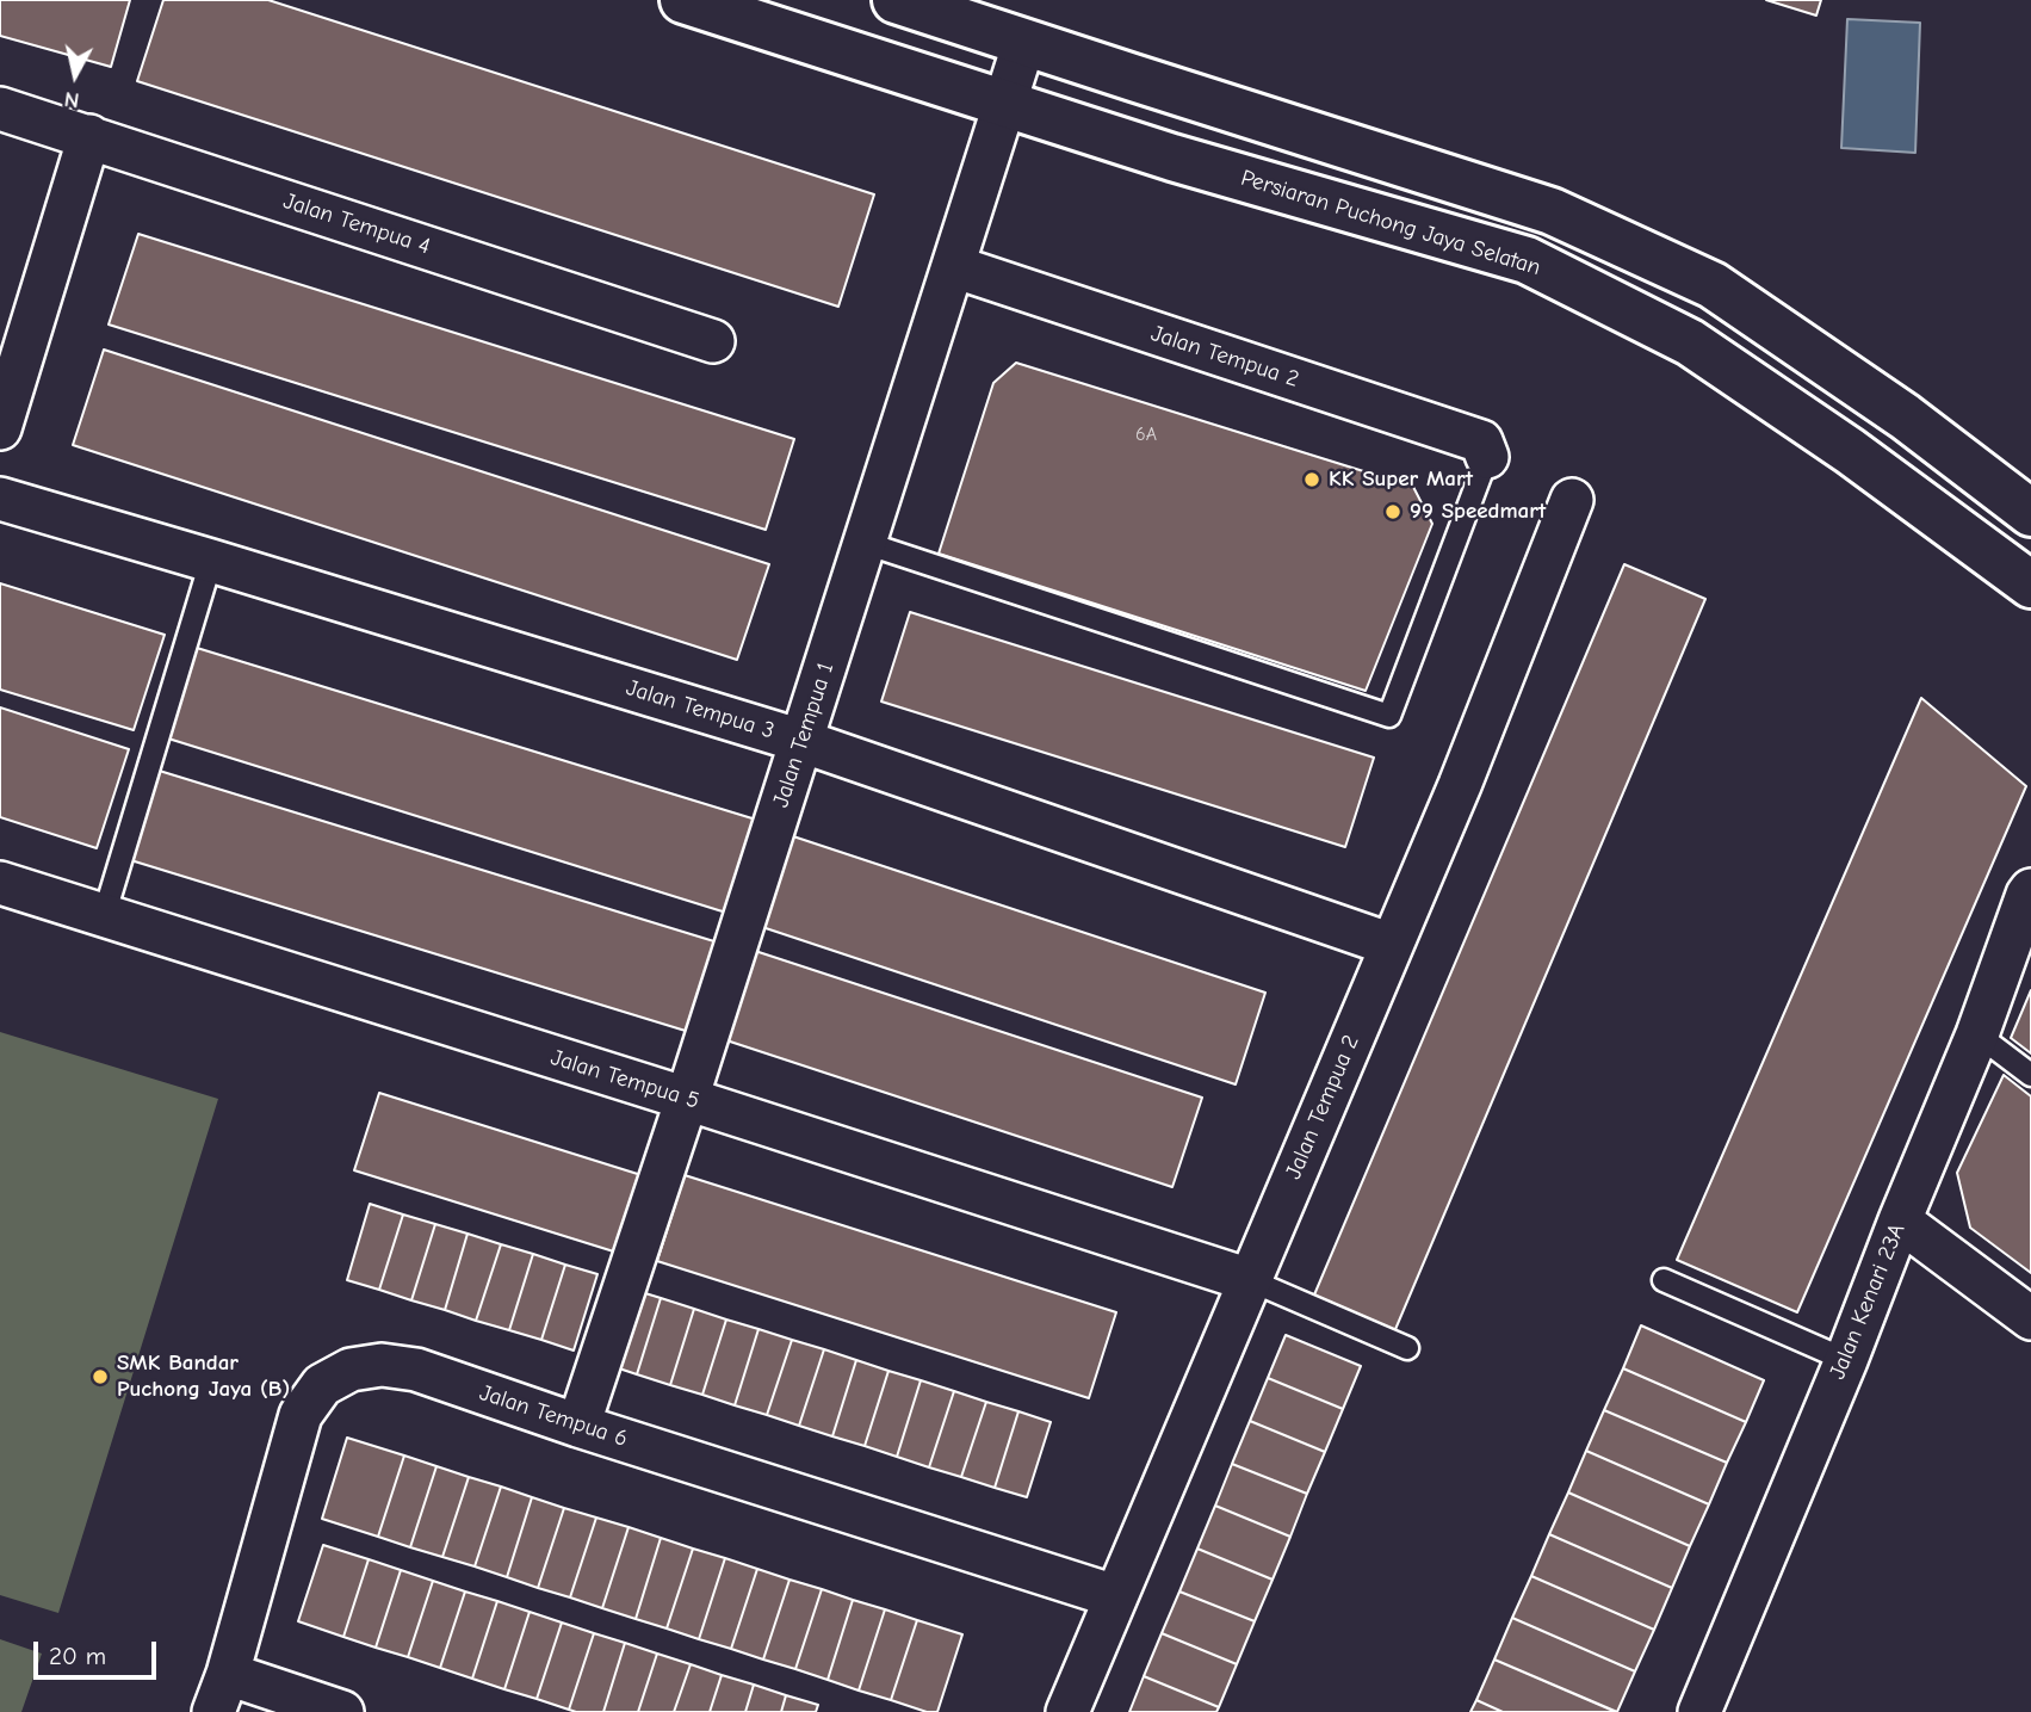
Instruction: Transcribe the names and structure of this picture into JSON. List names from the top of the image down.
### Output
{
  "streets": {
    "main road": ["Persiaran Puchong Jaya Selatan"],
    "street": [
      "Jalan Tempua 4",
      "Jalan Tempua 2",
      "Jalan Tempua 3",
      "Jalan Tempua 1",
      "Jalan Tempua 5",
      "Jalan Kenari 23A",
      "Jalan Tempua 6"
    ]
  },
  "crossings": [
    ["Persiaran Puchong Jaya Selatan", "Jalan Tempua 1"],
    ["Jalan Tempua 2", "Jalan Tempua 3"],
    ["Jalan Tempua 2", "Jalan Tempua 1"],
    ["Jalan Tempua 2", "Jalan Tempua 5"],
    ["Jalan Tempua 2", "Jalan Tempua 6"],
    ["Jalan Tempua 3", "Jalan Tempua 1"],
    ["Jalan Tempua 1", "Jalan Tempua 5"],
    ["Jalan Tempua 1", "Jalan Tempua 6"]
  ],
  "places": ["KK Super Mart", "99 Speedmart", "SMK Bandar Puchong Jaya (B)"],
  "house_numbers": ["6A"],
  "scale_bar": "20 m",
  "north": "bottom"
}
